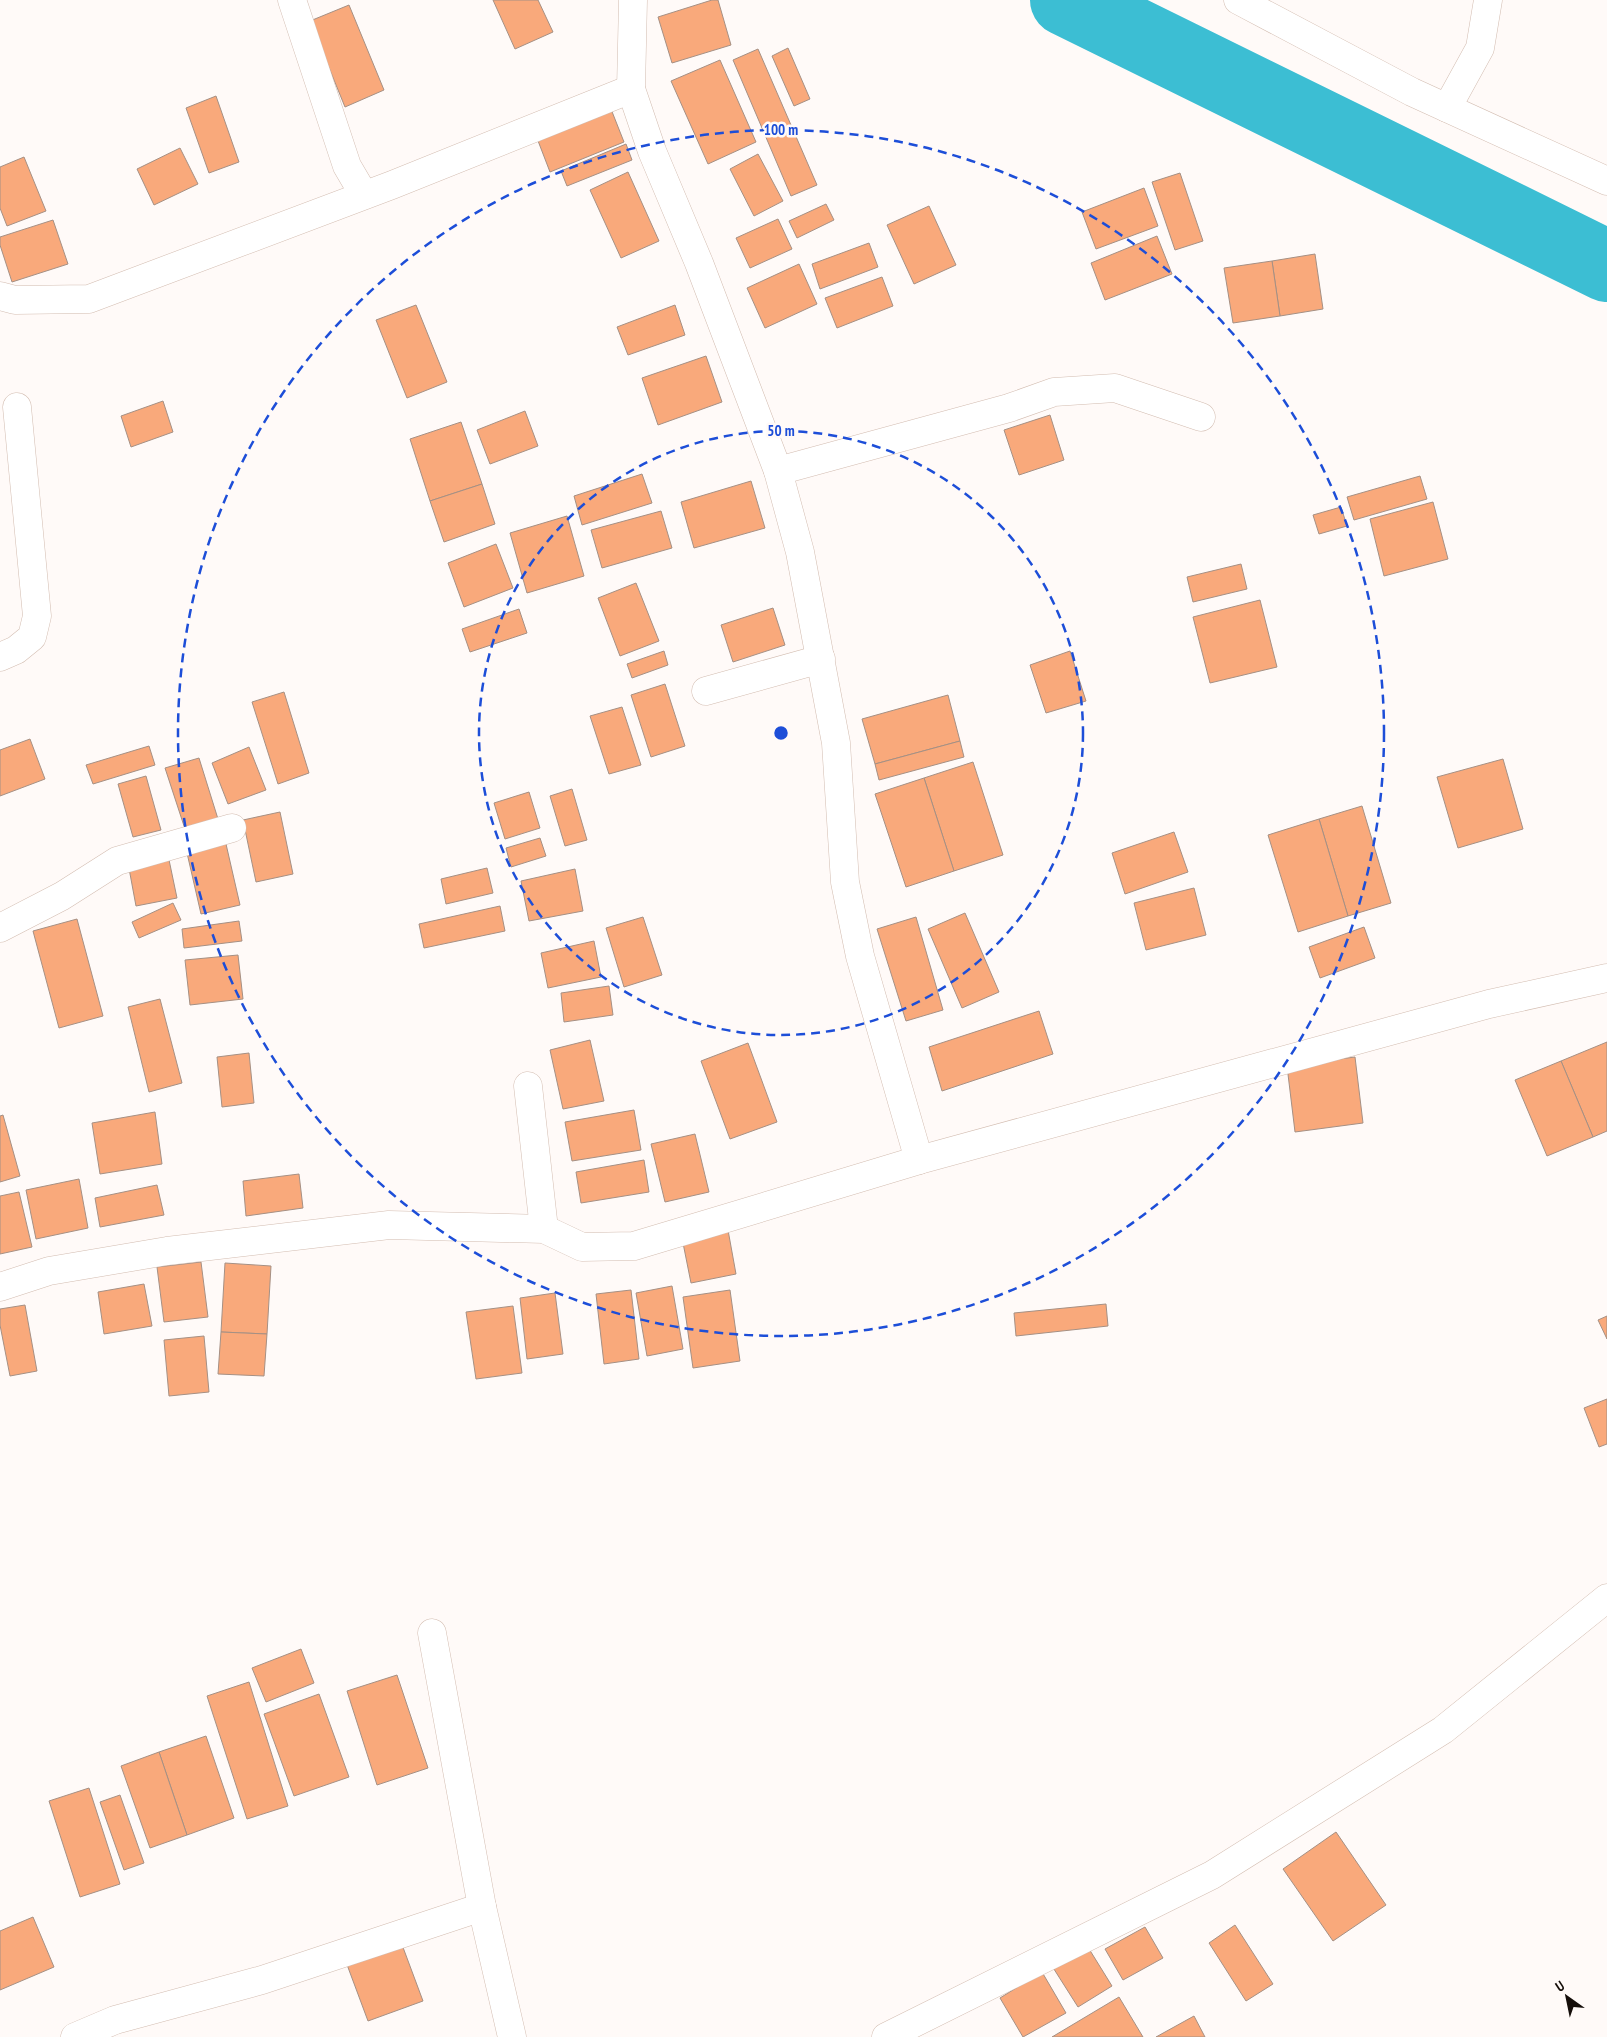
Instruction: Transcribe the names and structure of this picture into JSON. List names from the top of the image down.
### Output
{
  "north": "top left",
  "rings": ["100 m", "50 m"]
}
